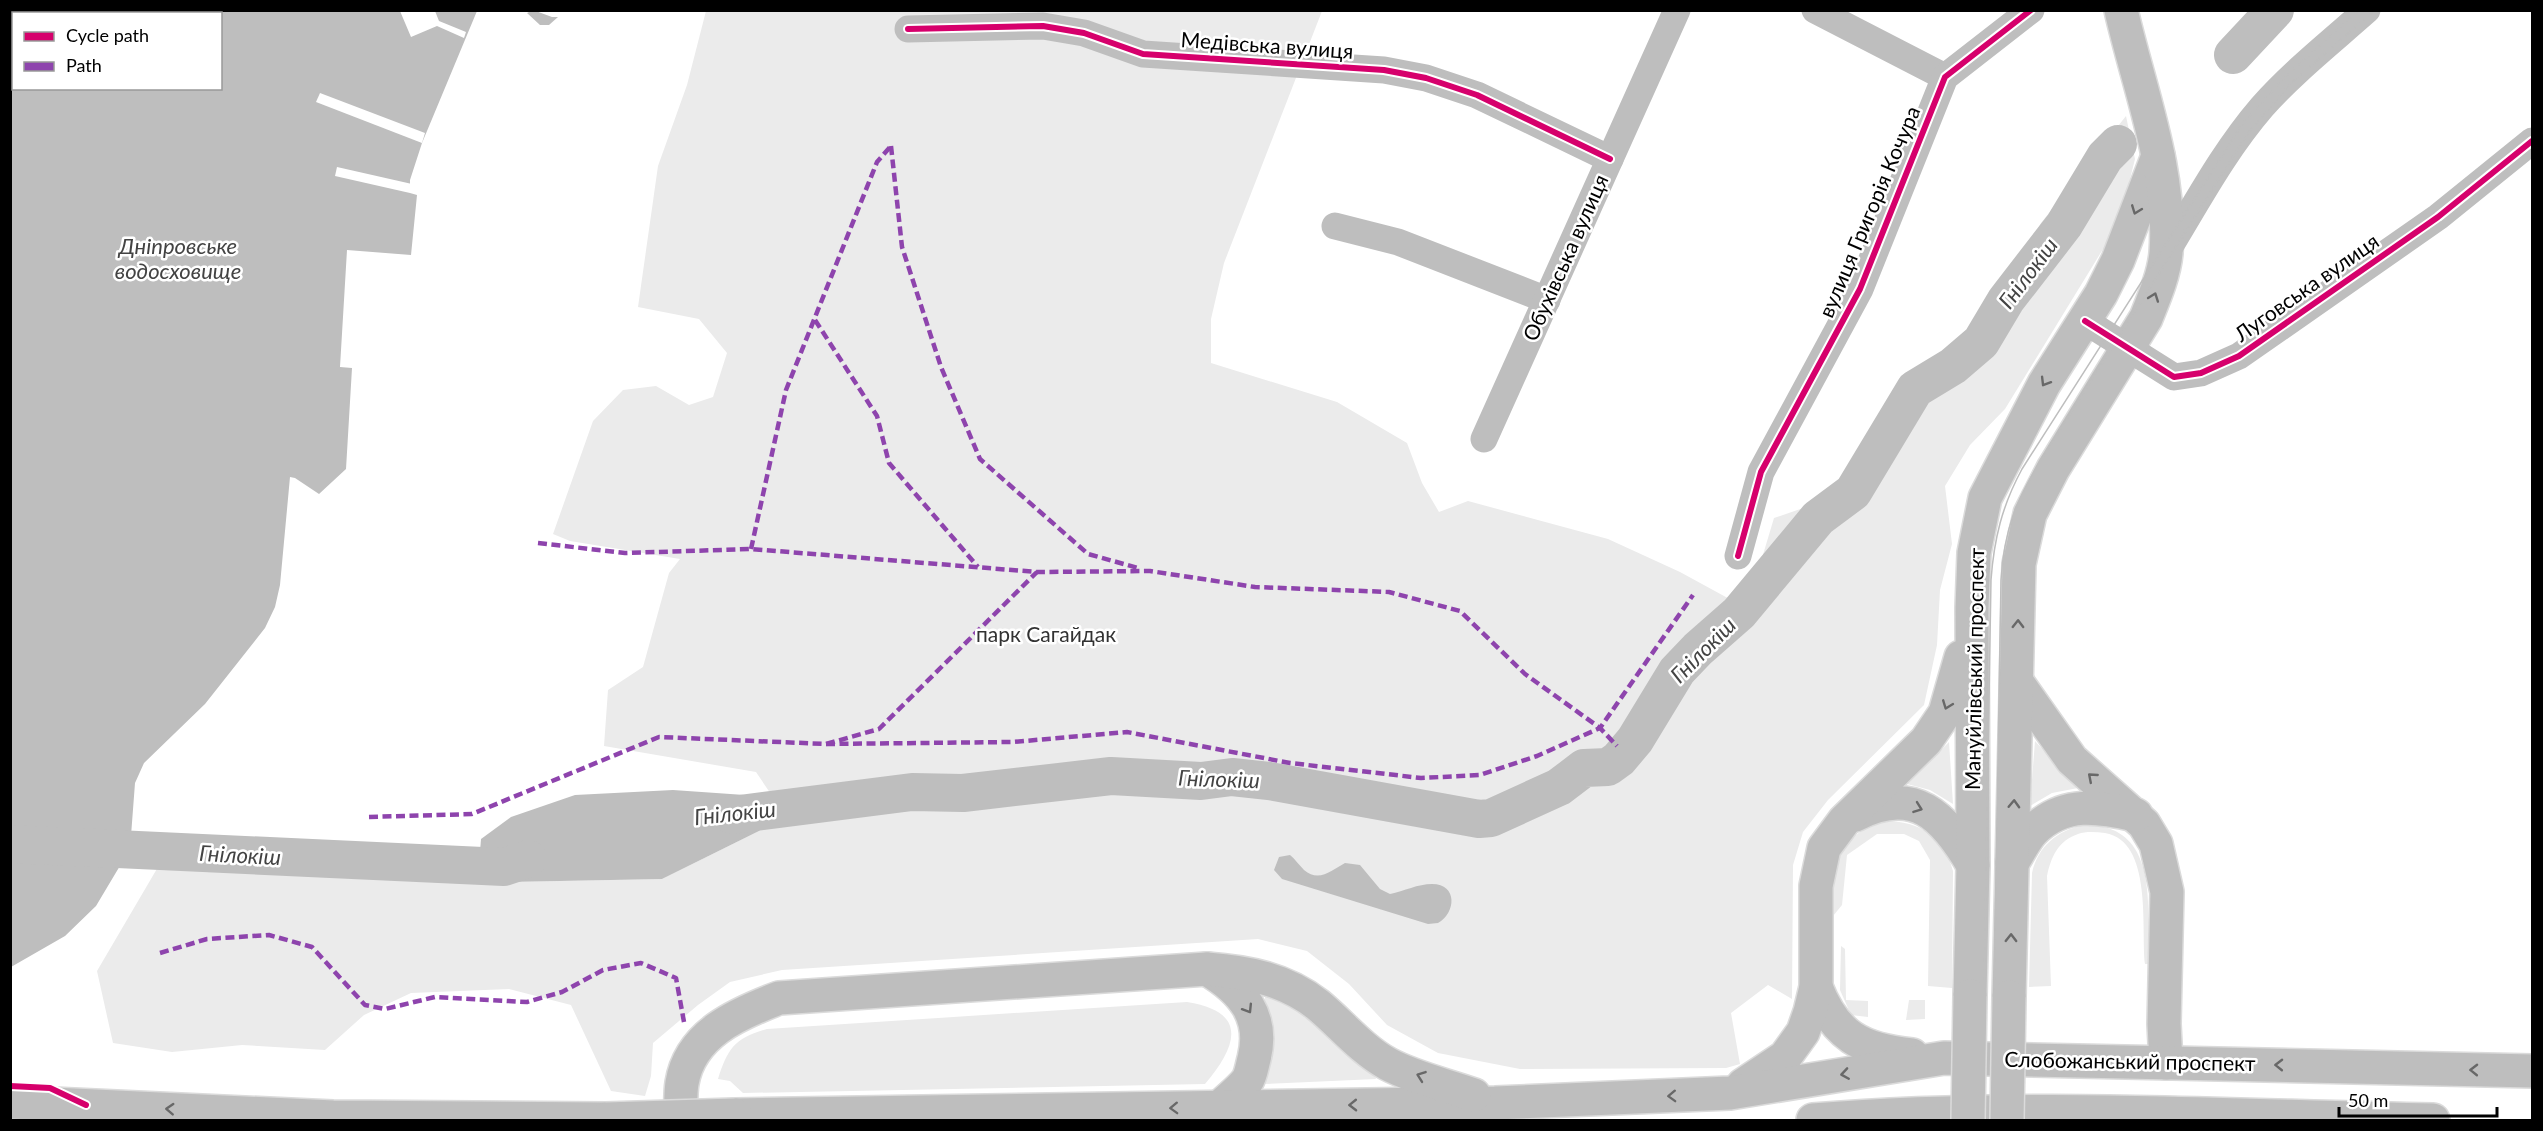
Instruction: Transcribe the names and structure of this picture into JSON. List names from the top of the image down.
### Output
{
  "streets": {
    "main road": ["Мануйлівський проспект", "Слобожанський проспект"],
    "street": [
      "Медівська вулиця",
      "вулиця Григорія Кочура",
      "Обухівська вулиця",
      "Луговська вулиця"
    ]
  },
  "crossings": [
    ["Медівська вулиця", "Обухівська вулиця"],
    ["Луговська вулиця", "Мануйлівський проспект"]
  ],
  "one_way": ["Слобожанський проспект"],
  "water": ["Дніпровське водосховище", "Гнілокіш"],
  "parks": ["парк Сагайдак"],
  "legend": ["Cycle path", "Path"],
  "scale_bar": "50 m"
}
